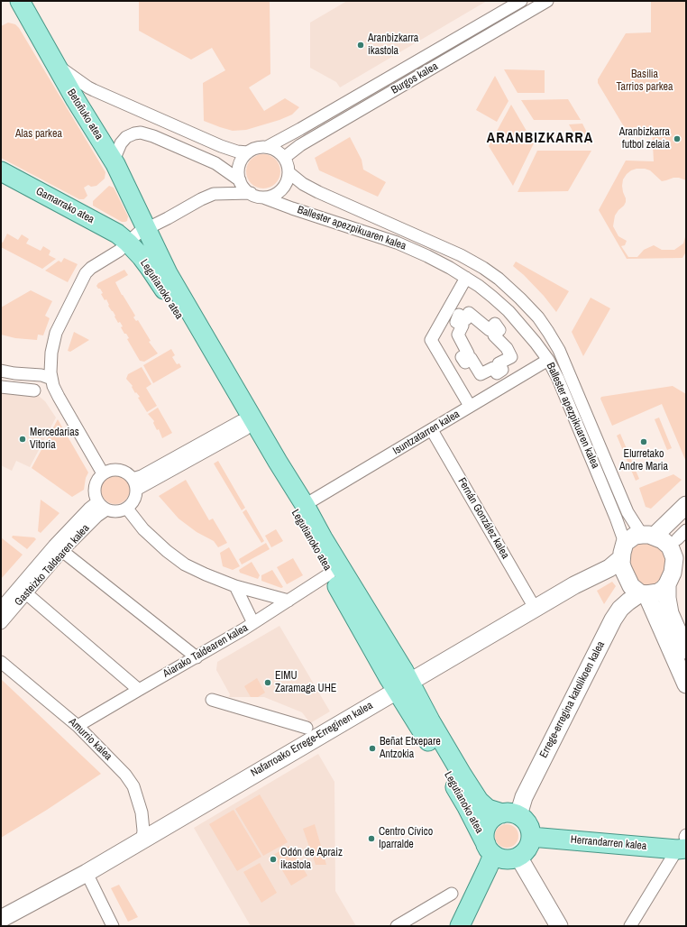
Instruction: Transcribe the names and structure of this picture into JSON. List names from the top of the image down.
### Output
{
  "streets": {
    "main road": [
      "Betoñuko atea",
      "Gamarrako atea",
      "Legutianoko atea",
      "Errege-erregina katolikoen kalea",
      "Nafarroako Errege-Erreginen kalea",
      "Herrandarren kalea"
    ],
    "street": [
      "Burgos kalea",
      "Ballester apezpikuaren kalea",
      "Isuntzatarren kalea",
      "Fernán González kalea",
      "Gasteizko Taldearen kalea",
      "Aiarako Taldearen kalea",
      "Amurrio kalea"
    ]
  },
  "crossings": [
    ["Burgos kalea", "Ballester apezpikuaren kalea"],
    ["Betoñuko atea", "Legutianoko atea"],
    ["Gamarrako atea", "Legutianoko atea"],
    ["Ballester apezpikuaren kalea", "Isuntzatarren kalea"],
    ["Ballester apezpikuaren kalea", "Errege-erregina katolikoen kalea"],
    ["Ballester apezpikuaren kalea", "Nafarroako Errege-Erreginen kalea"],
    ["Legutianoko atea", "Isuntzatarren kalea"],
    ["Legutianoko atea", "Aiarako Taldearen kalea"],
    ["Legutianoko atea", "Errege-erregina katolikoen kalea"],
    ["Legutianoko atea", "Nafarroako Errege-Erreginen kalea"],
    ["Legutianoko atea", "Herrandarren kalea"],
    ["Isuntzatarren kalea", "Fernán González kalea"],
    ["Fernán González kalea", "Nafarroako Errege-Erreginen kalea"],
    ["Aiarako Taldearen kalea", "Amurrio kalea"],
    ["Errege-erregina katolikoen kalea", "Nafarroako Errege-Erreginen kalea"],
    ["Errege-erregina katolikoen kalea", "Herrandarren kalea"],
    ["Amurrio kalea", "Nafarroako Errege-Erreginen kalea"]
  ],
  "districts": ["ARANBIZKARRA"],
  "parks": ["Basilia Tarrios parkea", "Alas parkea"],
  "places": [
    "Aranbizkarra ikastola",
    "Aranbizkarra futbol zelaia",
    "Mercedarias Vitoria",
    "Elurretako Andre Maria",
    "EIMU Zaramaga UHE",
    "Beñat Etxepare Antzokia",
    "Centro Cívico Iparralde",
    "Odón de Apraiz ikastola"
  ]
}
